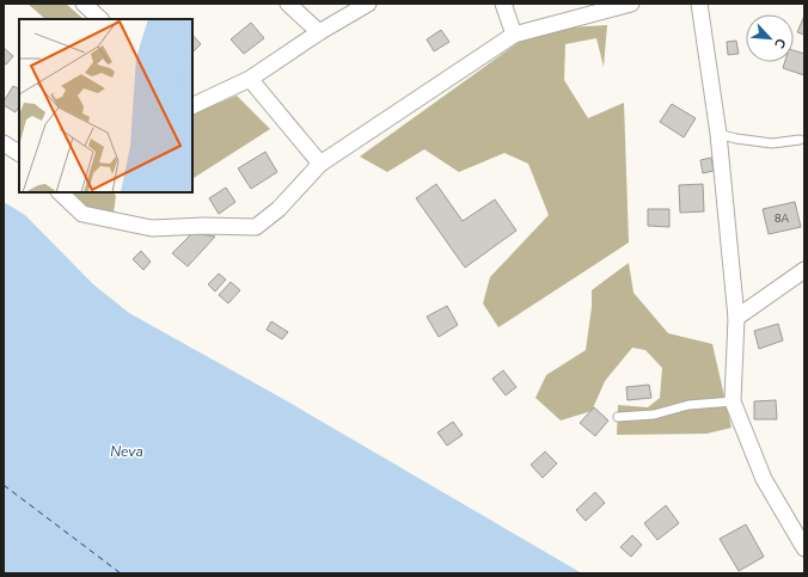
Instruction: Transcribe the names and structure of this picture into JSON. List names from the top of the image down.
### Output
{
  "water": ["Neva"],
  "house_numbers": ["8А"],
  "north": "bottom right"
}
